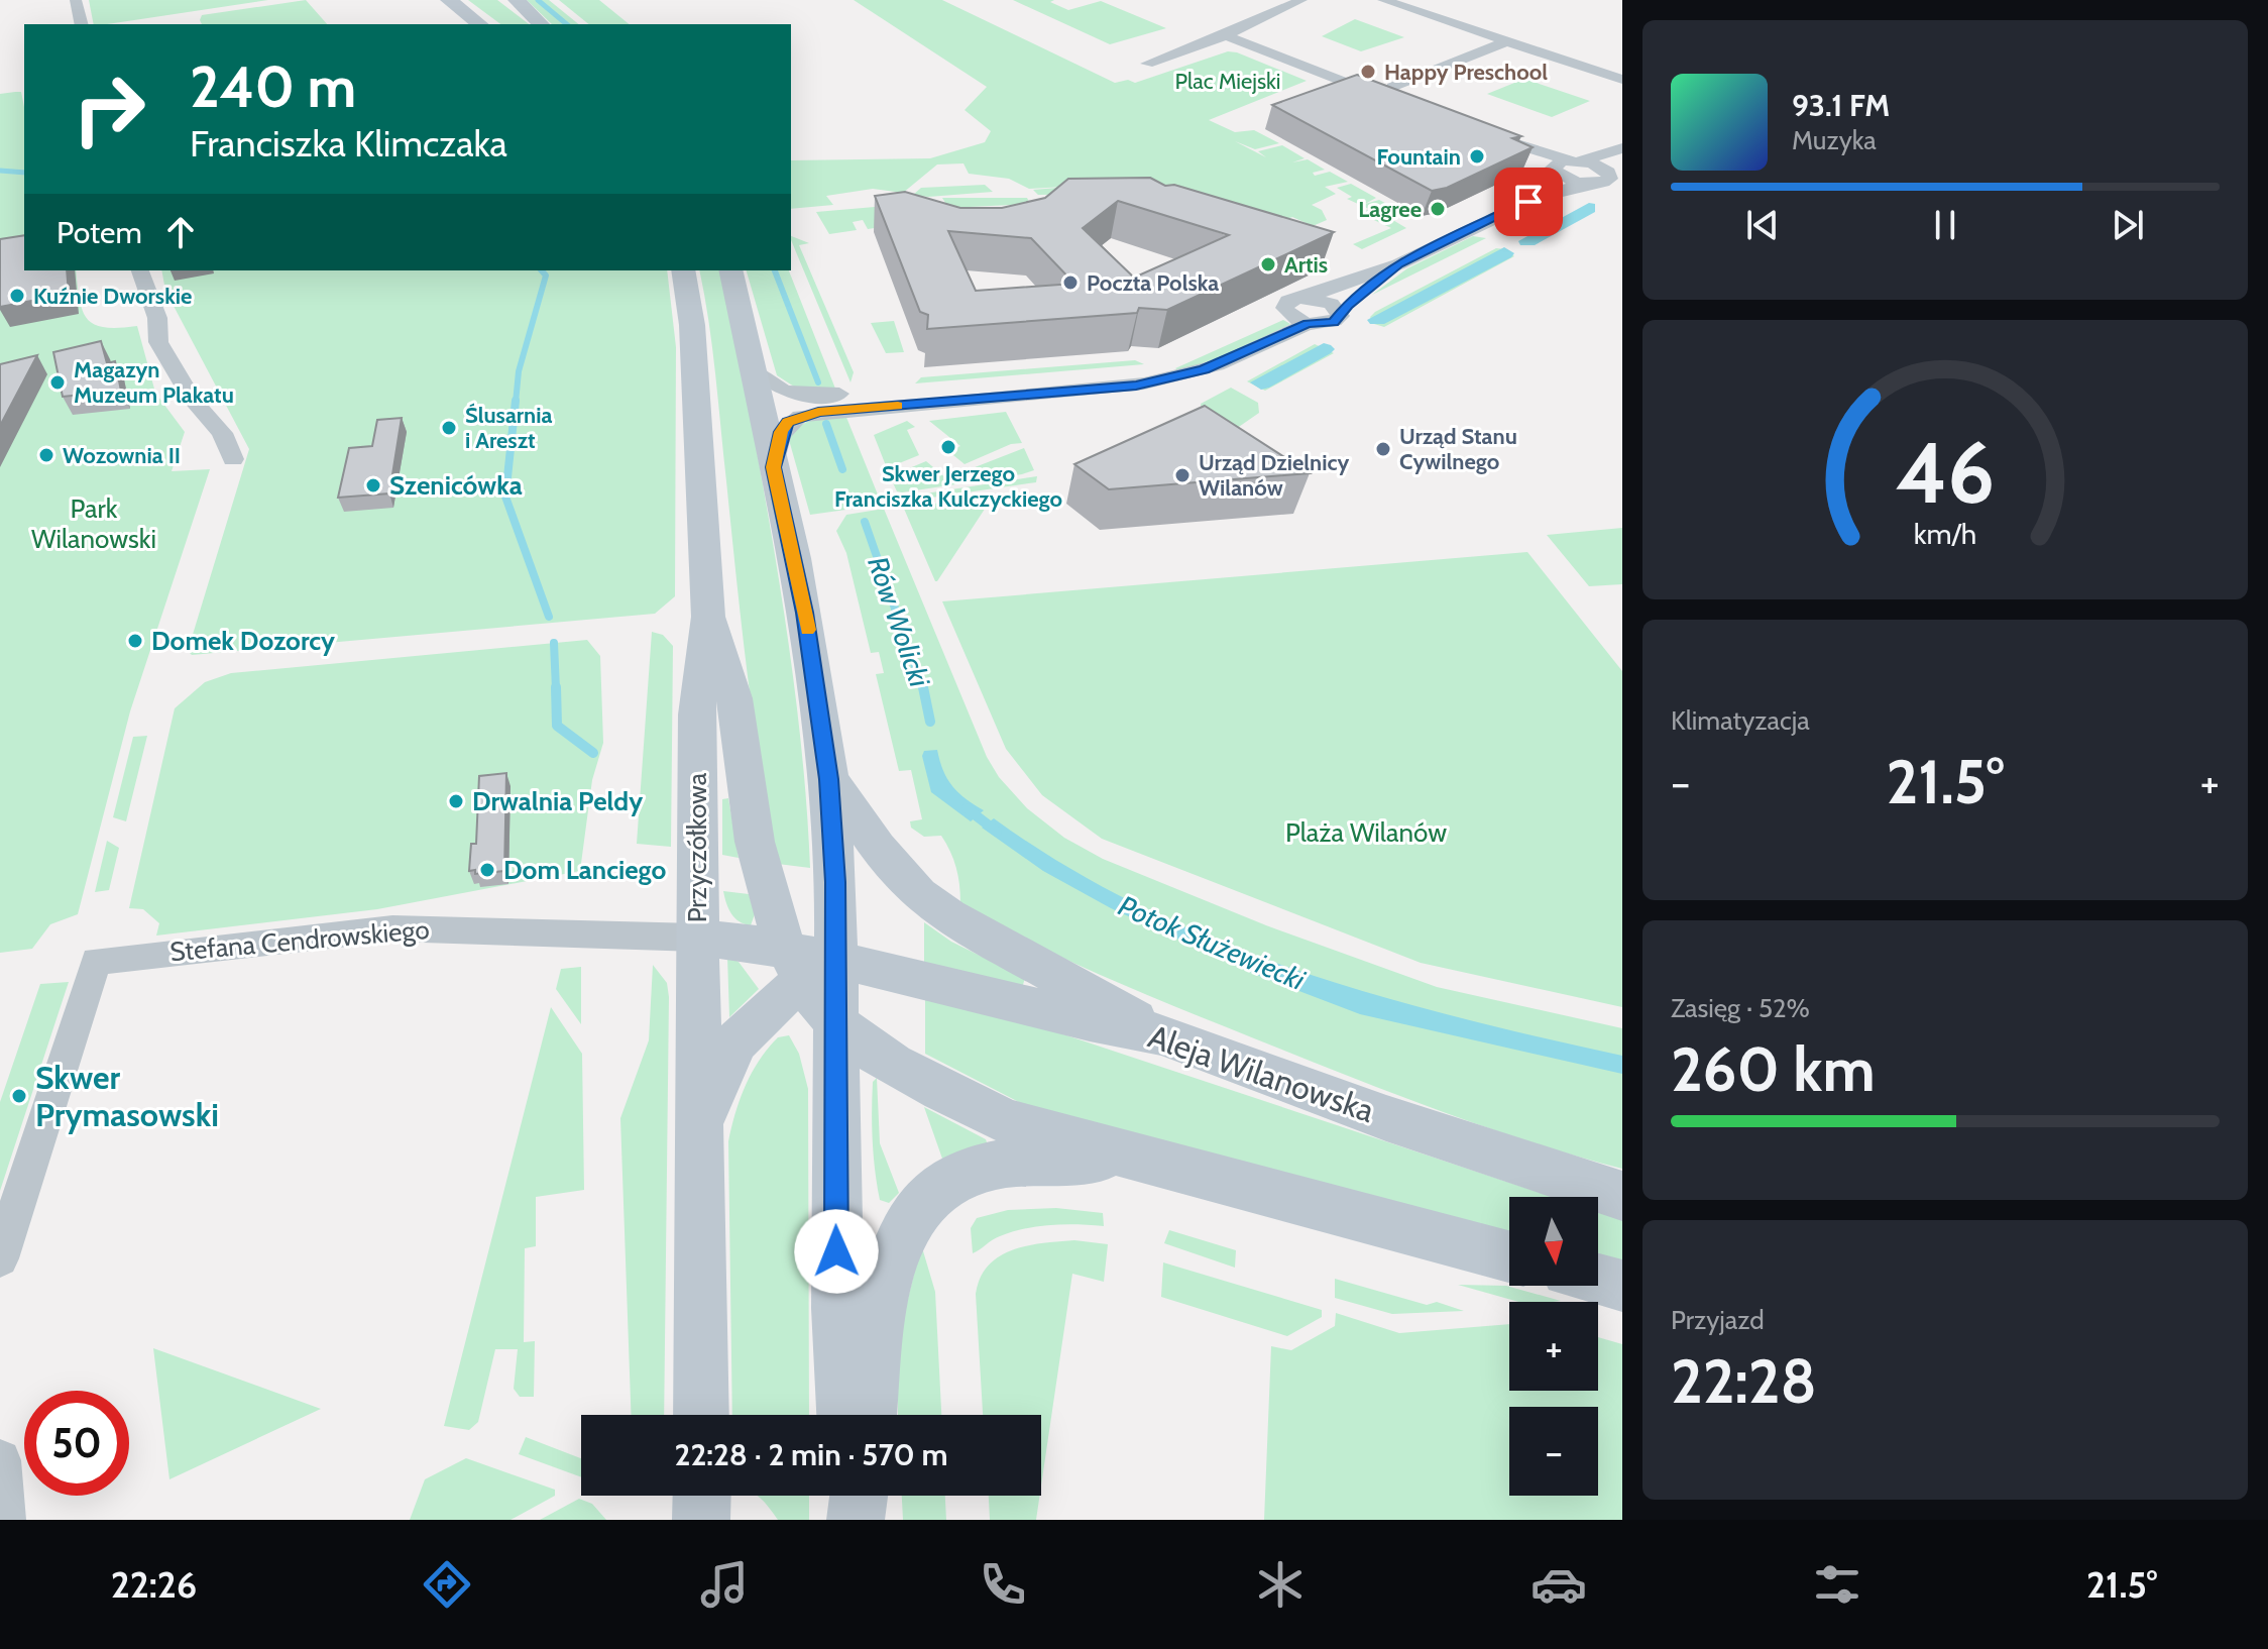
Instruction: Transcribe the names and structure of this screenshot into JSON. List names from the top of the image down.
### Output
{
  "streets": {
    "main road": ["Przyczółkowa", "Aleja Wilanowska"],
    "street": ["Stefana Cendrowskiego"]
  },
  "crossings": [
    ["Przyczółkowa", "Stefana Cendrowskiego"],
    ["Przyczółkowa", "Aleja Wilanowska"],
    ["Stefana Cendrowskiego", "Aleja Wilanowska"]
  ],
  "water": ["Rów Wolicki", "Potok Służewiecki"],
  "parks": ["Plac Miejski", "Park Wilanowski", "Plaża Wilanów"],
  "places": [
    "Happy Preschool",
    "Fountain",
    "Lagree",
    "Artis",
    "Poczta Polska",
    "Kuźnie Dworskie",
    "Magazyn Muzeum Plakatu",
    "Ślusarnia i Areszt",
    "Skwer Jerzego Franciszka Kulczyckiego",
    "Urząd Stanu Cywilnego",
    "Wozownia II",
    "Urząd Dzielnicy Wilanów",
    "Szenicówka",
    "Domek Dozorcy",
    "Drwalnia Peldy",
    "Dom Lanciego",
    "Skwer Prymasowski"
  ],
  "north": "bottom",
  "page": {
    "turn": ["240 m", "Franciszka Klimczaka"],
    "song": ["93.1 FM", "Muzyka"],
    "then": "Potem",
    "tile": [
      "Klimatyzacja",
      ["Zasięg · 52%", "260 km"],
      ["Przyjazd", "22:28"]
    ],
    "heat": ["−", "21.5°", "+"],
    "map_buttons": ["+", "−"],
    "limit": "50",
    "trip": "22:28 · 2 min · 570 m",
    "tabs": ["22:26", "21.5°"],
    "gauge": ["46", "km/h"]
  }
}
